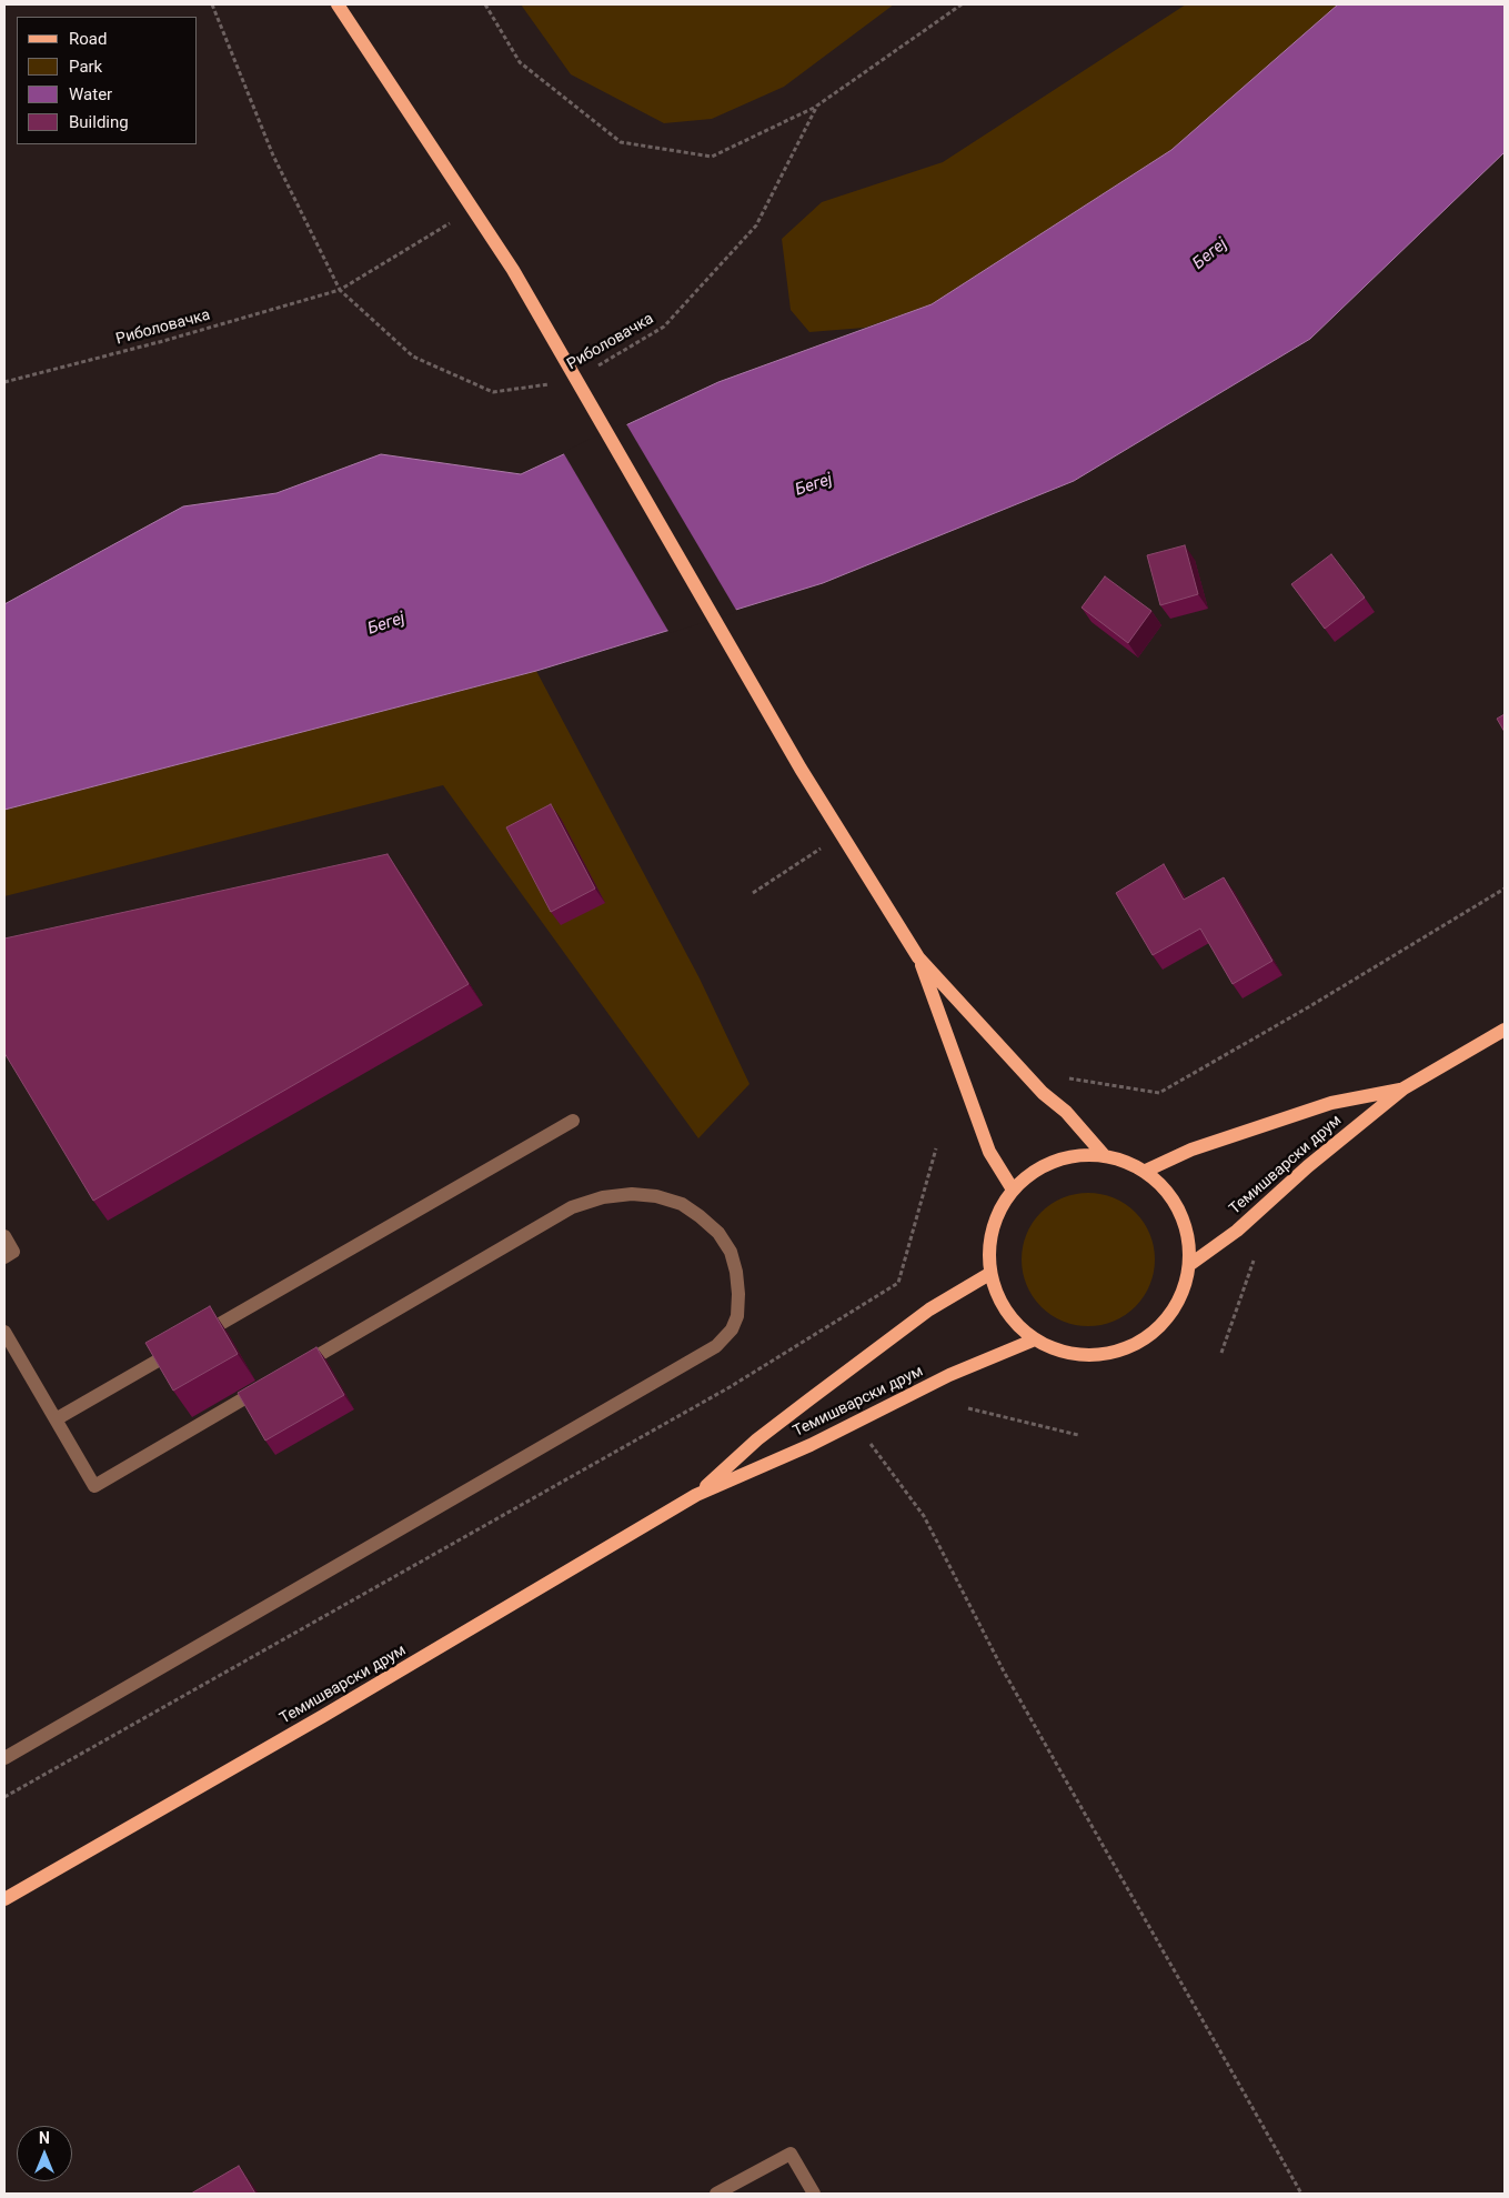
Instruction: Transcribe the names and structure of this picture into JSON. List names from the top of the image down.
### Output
{
  "streets": {
    "main road": ["Темишварски друм"],
    "path": ["Риболовачка"]
  },
  "water": ["Бегеј"],
  "legend": [
    "Road",
    "Park",
    "Water",
    "Building"
  ],
  "north": "top"
}
